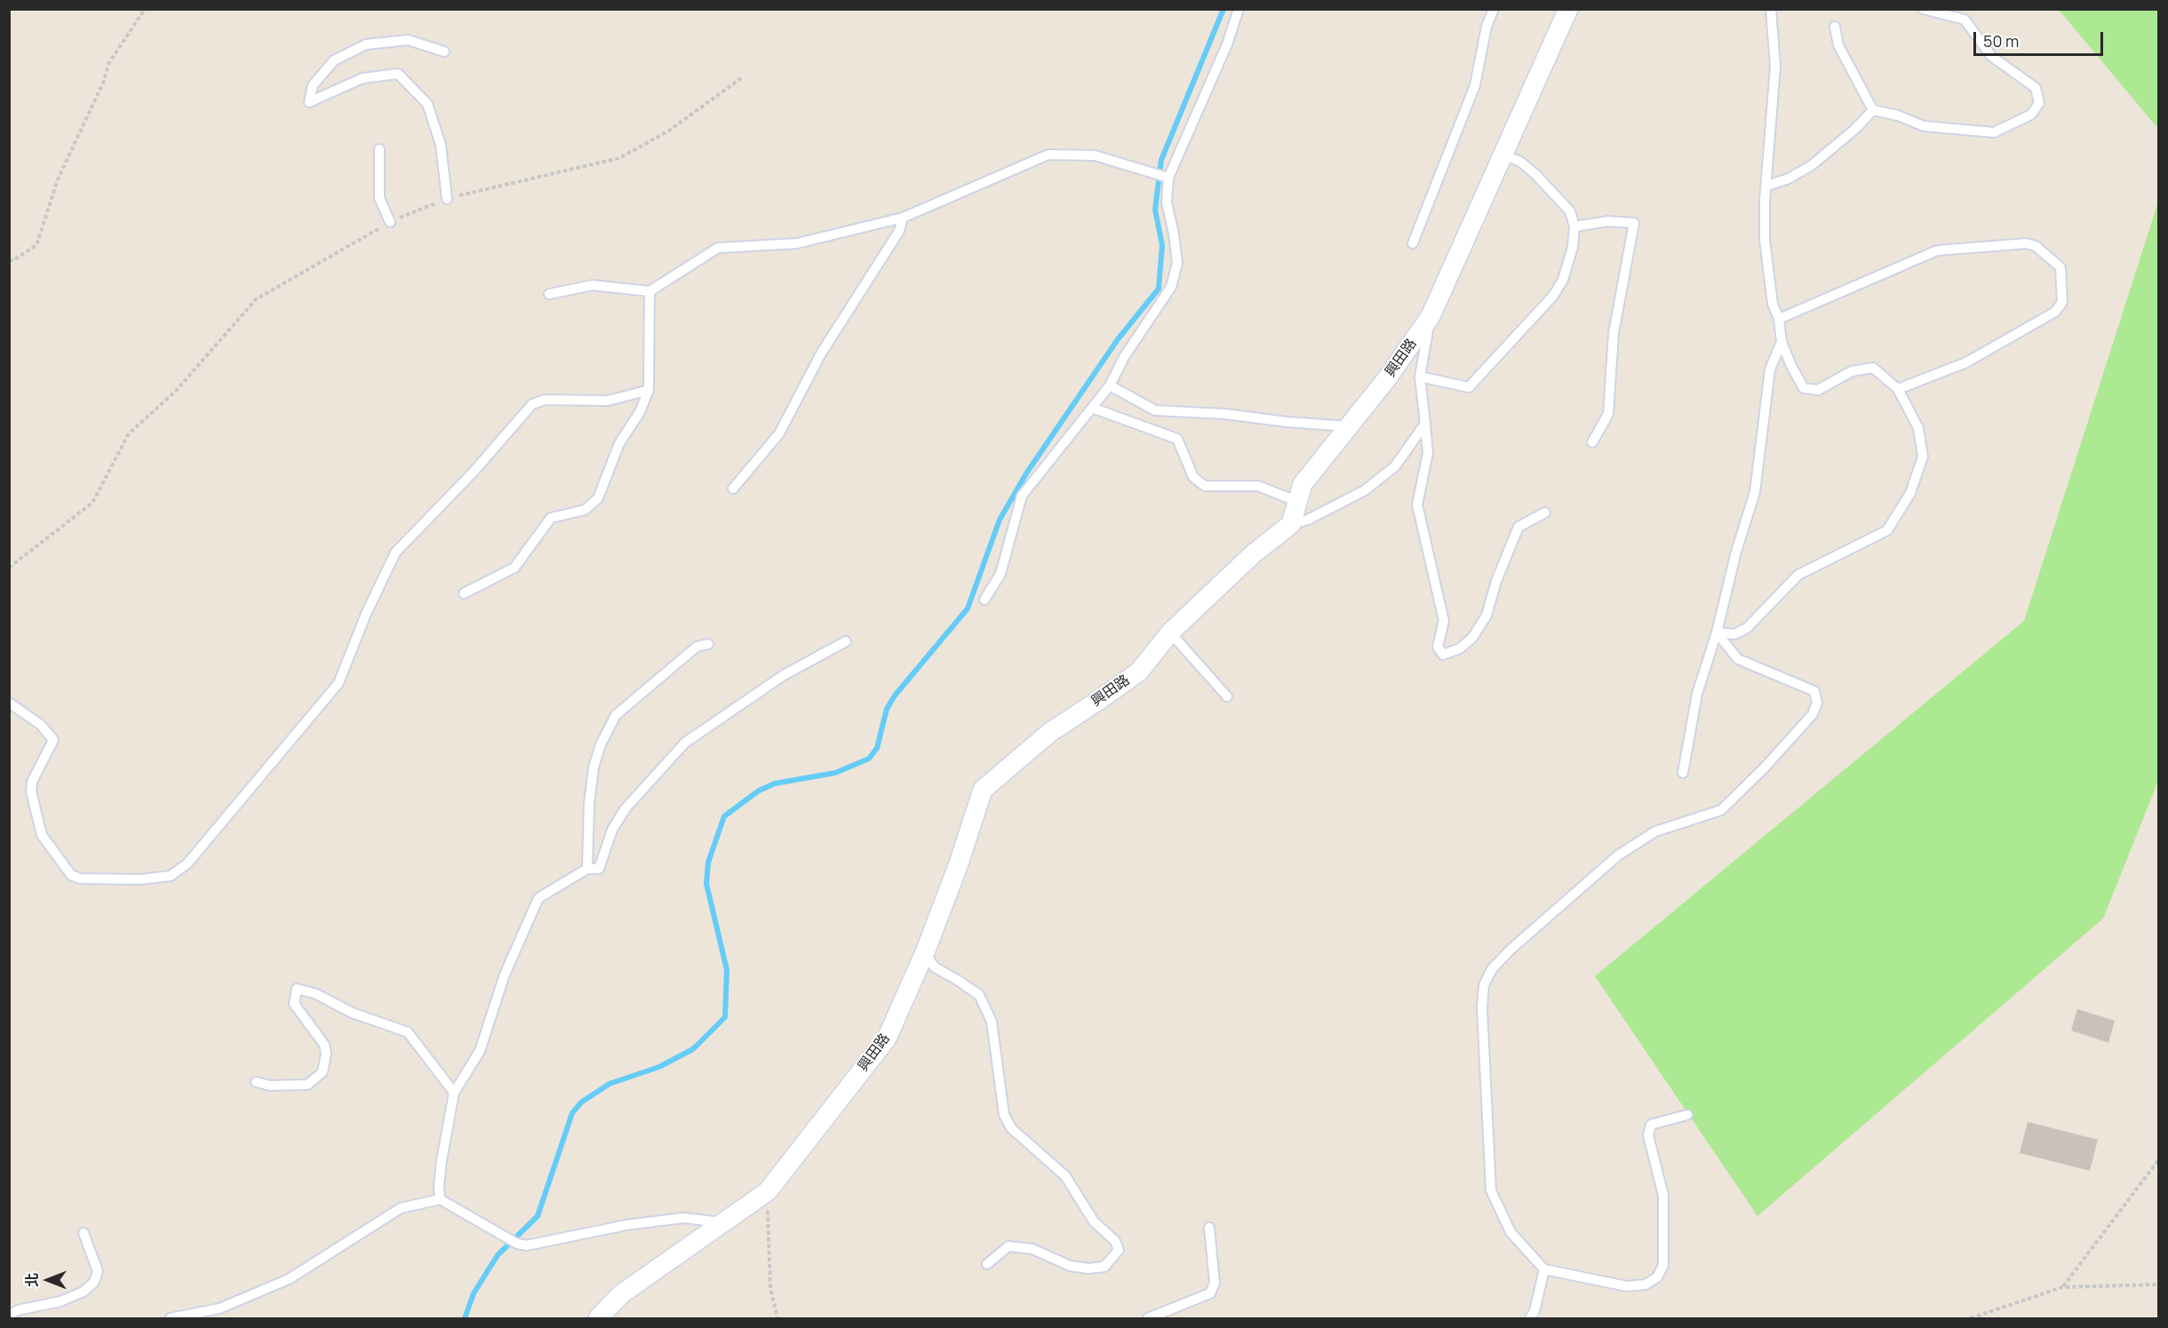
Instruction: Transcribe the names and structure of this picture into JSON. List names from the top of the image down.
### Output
{
  "streets": {
    "street": ["興田路"]
  },
  "scale_bar": "50 m",
  "north": "left"
}
